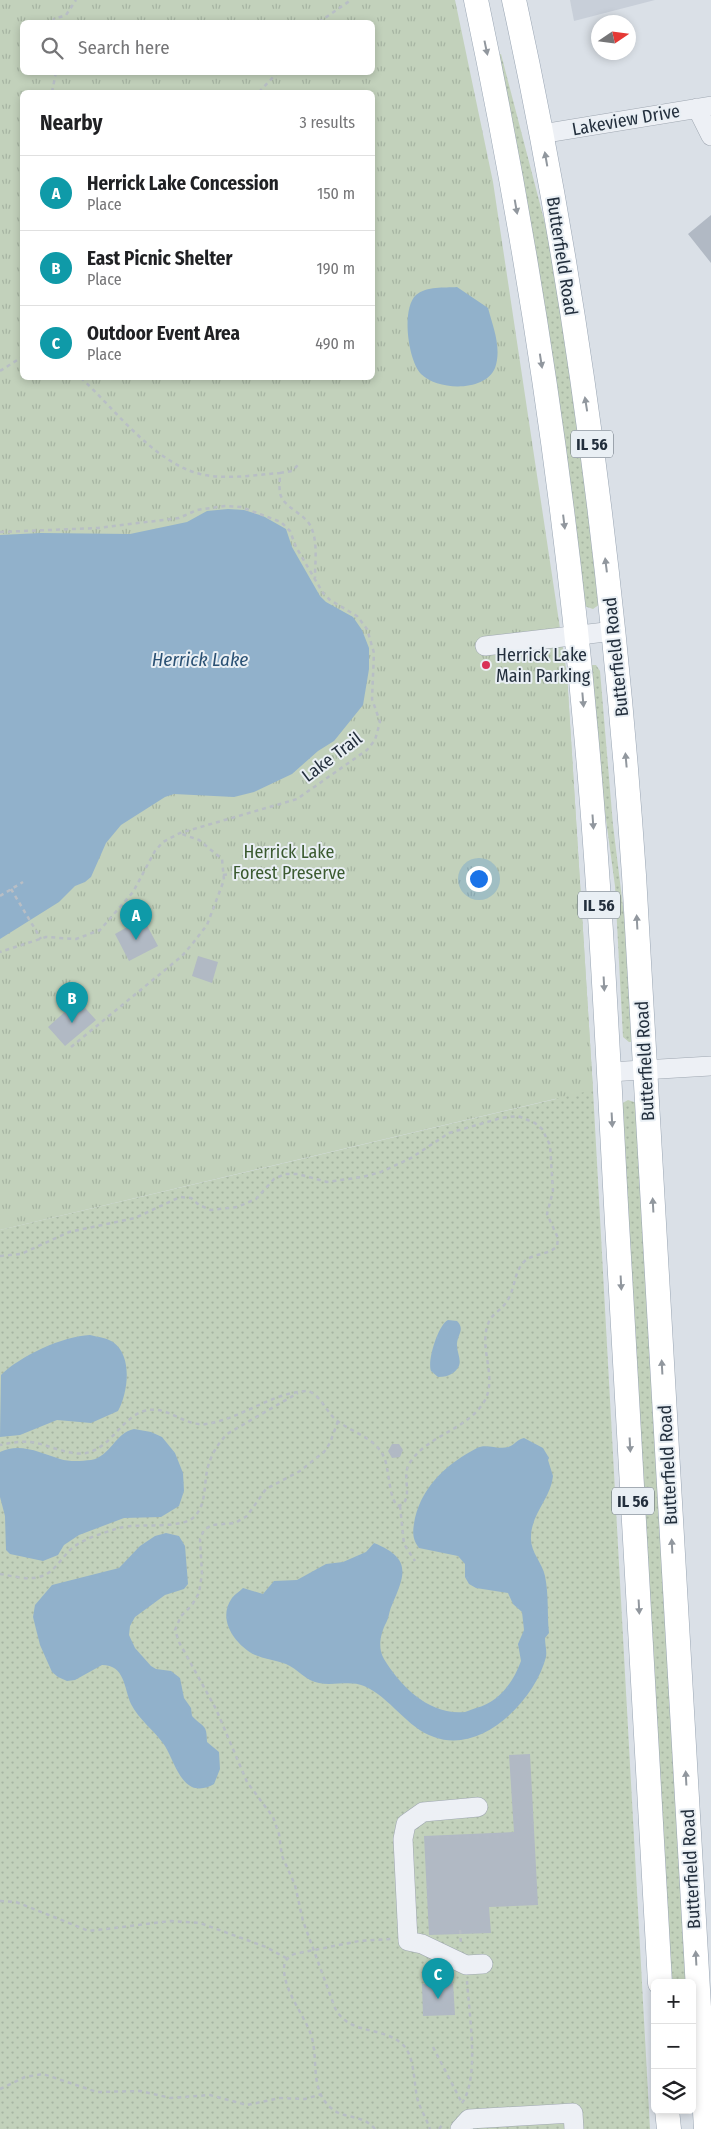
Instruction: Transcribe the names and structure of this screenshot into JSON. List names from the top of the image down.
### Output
{
  "streets": {
    "main road": ["Butterfield Road", "IL 56"],
    "street": ["Lakeview Drive"],
    "path": ["Lake Trail"]
  },
  "crossings": [
    ["Lakeview Drive", "Butterfield Road"]
  ],
  "water": ["Herrick Lake"],
  "parks": ["Herrick Lake Forest Preserve"],
  "places": ["Herrick Lake Main Parking"],
  "north": "right",
  "page": {
    "search": "Search here",
    "heading": ["Nearby", "3 results"],
    "list": [
      {
        "mark": "A",
        "name": "Herrick Lake Concession",
        "note": "Place",
        "value": "150 m"
      },
      {
        "mark": "B",
        "name": "East Picnic Shelter",
        "note": "Place",
        "value": "190 m"
      },
      {
        "mark": "C",
        "name": "Outdoor Event Area",
        "note": "Place",
        "value": "490 m"
      }
    ],
    "pins": ["A", "B", "C"],
    "map_buttons": ["+", "−"]
  }
}
